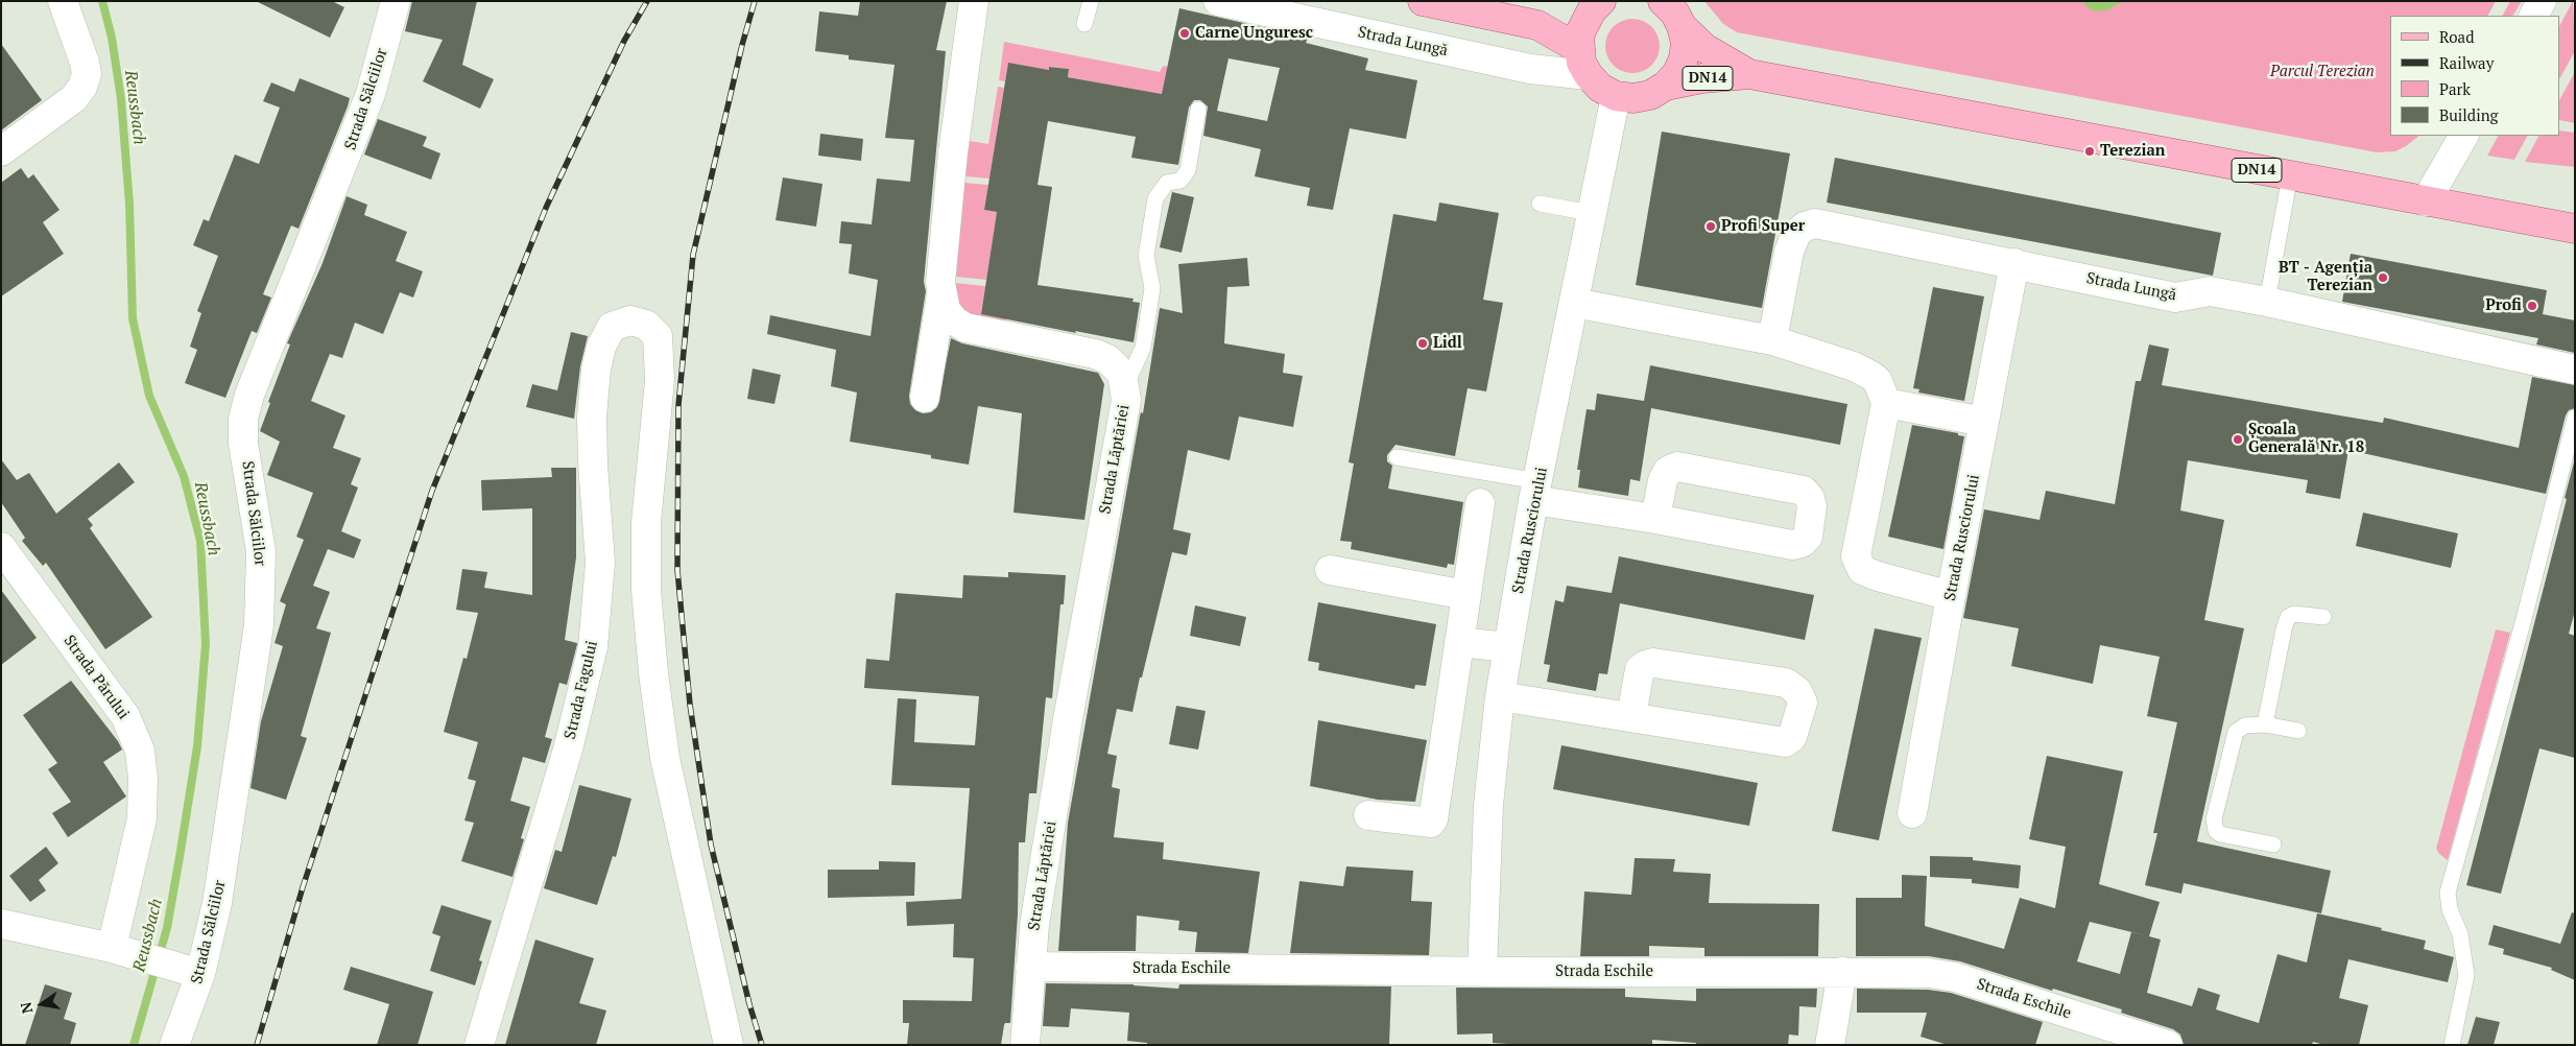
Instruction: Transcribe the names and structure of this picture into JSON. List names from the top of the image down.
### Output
{
  "streets": {
    "main road": ["DN14"],
    "street": [
      "Strada Lungă",
      "Strada Sălciilor",
      "Strada Lăptăriei",
      "Strada Rusciorului",
      "Strada Părului",
      "Strada Fagului",
      "Strada Eschile"
    ]
  },
  "crossings": [
    ["Strada Lungă", "Strada Rusciorului"],
    ["DN14", "Strada Rusciorului"],
    ["Strada Lăptăriei", "Strada Eschile"],
    ["Strada Rusciorului", "Strada Eschile"]
  ],
  "water": ["Reussbach"],
  "parks": ["Parcul Terezian"],
  "places": [
    "Carne Unguresc",
    "Terezian",
    "Profi Super",
    "BT - Agenția Terezian",
    "Profi",
    "Lidl",
    "Școala Generală Nr. 18"
  ],
  "legend": [
    "Road",
    "Railway",
    "Park",
    "Building"
  ],
  "north": "left"
}
